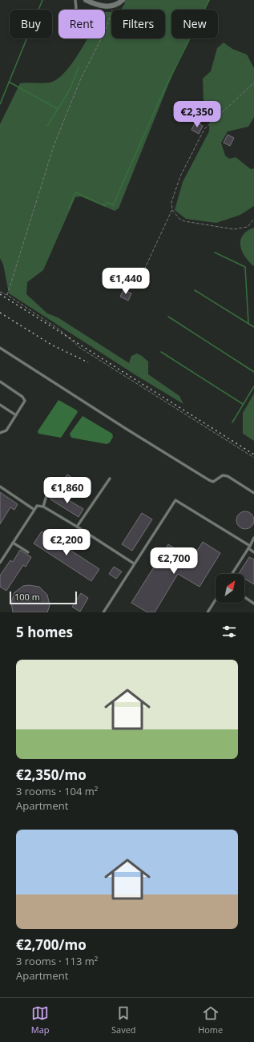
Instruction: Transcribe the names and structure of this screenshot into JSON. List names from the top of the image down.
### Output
{
  "scale_bar": "100 m",
  "north": "top right",
  "page": {
    "chip": [
      "Buy",
      "Rent",
      "Filters",
      "New"
    ],
    "price": [
      "€2,350",
      "€1,440",
      "€1,860",
      "€2,200",
      "€2,700"
    ],
    "scale": "100 m",
    "heading": "5 homes",
    "list": [
      {
        "name": "€2,350/mo",
        "note": "3 rooms · 104 m² · Apartment"
      },
      {
        "name": "€2,700/mo",
        "note": "3 rooms · 113 m² · Apartment"
      }
    ],
    "tabs": ["Map", "Saved", "Home"]
  }
}
